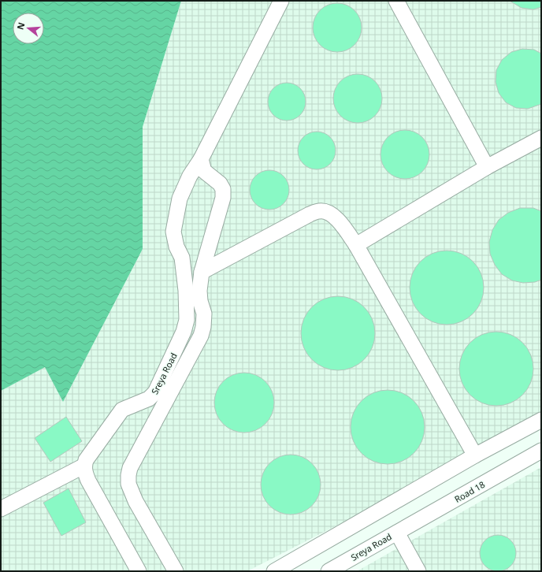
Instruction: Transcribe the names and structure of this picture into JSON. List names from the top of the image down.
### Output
{
  "streets": {
    "street": ["Sreya Road", "Road 18"]
  },
  "crossings": [
    ["Sreya Road", "Road 18"]
  ],
  "north": "left"
}
